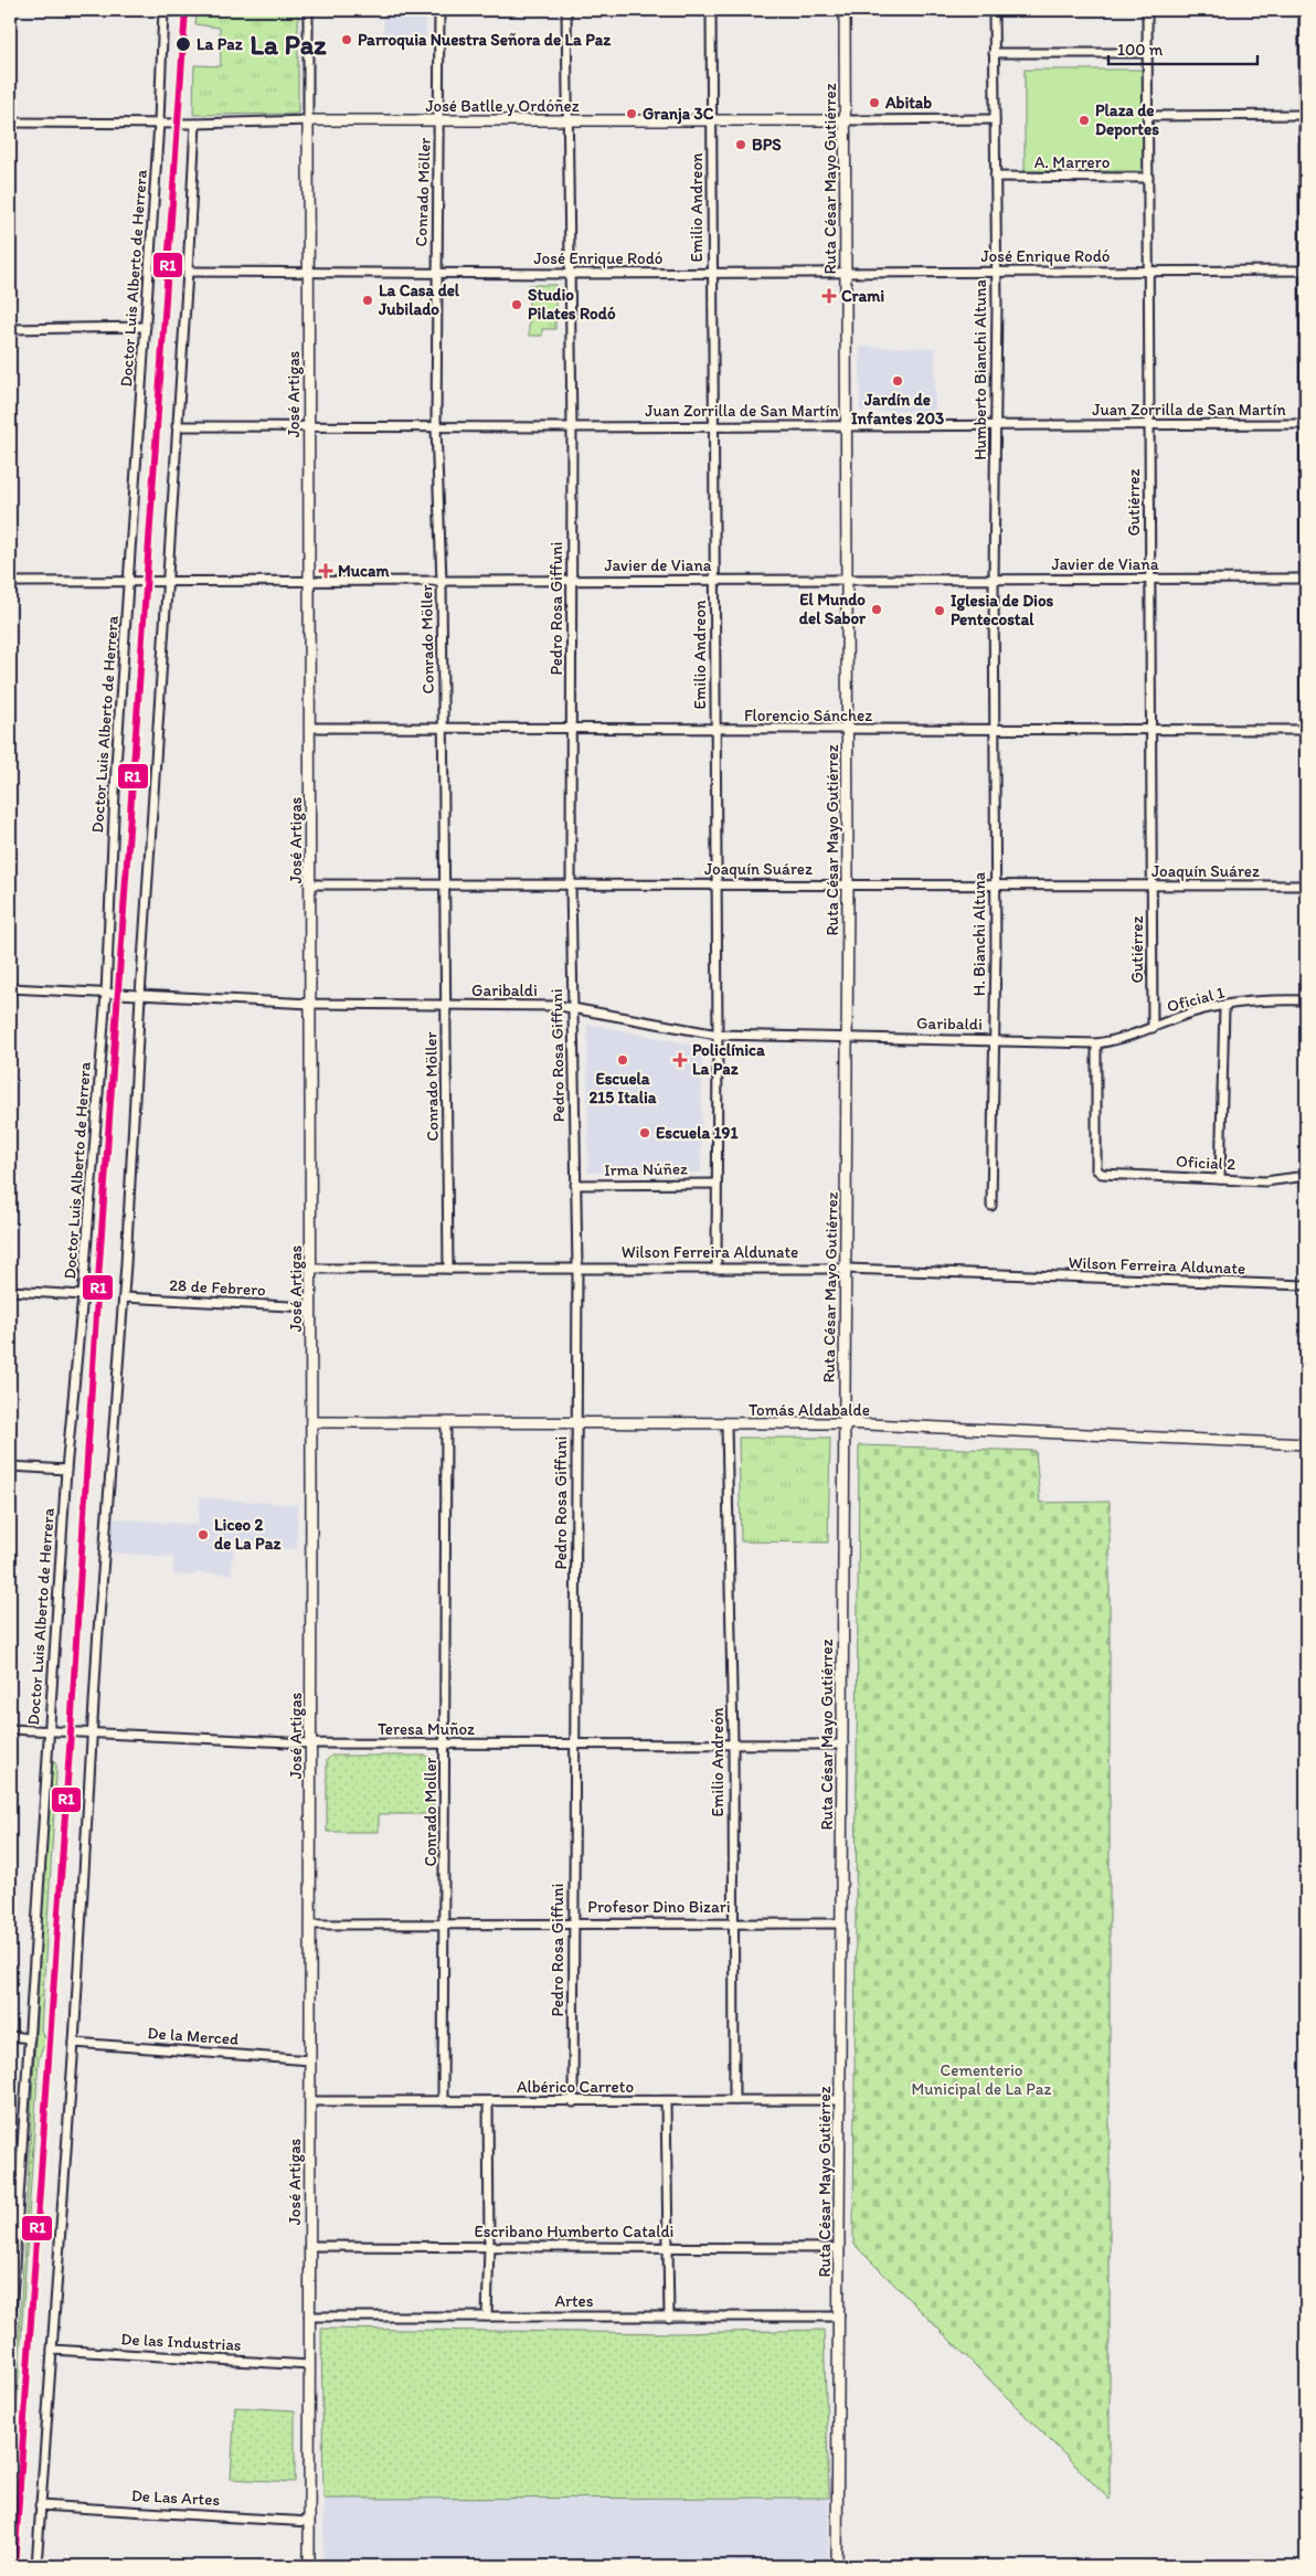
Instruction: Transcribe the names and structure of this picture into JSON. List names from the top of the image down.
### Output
{
  "streets": {
    "street": [
      "José Batlle y Ordóñez",
      "A. Marrero",
      "Ruta César Mayo Gutiérrez",
      "Conrado Möller",
      "Emilio Andreon",
      "José Enrique Rodó",
      "Doctor Luis Alberto de Herrera",
      "Humberto Bianchi Altuna",
      "José Artigas",
      "Juan Zorrilla de San Martín",
      "Gutiérrez",
      "Javier de Viana",
      "Pedro Rosa Giffuni",
      "Florencio Sánchez",
      "Joaquín Suárez",
      "H. Bianchi Altuna",
      "Garibaldi",
      "Oficial 1",
      "Oficial 2",
      "Irma Núñez",
      "Wilson Ferreira Aldunate",
      "28 de Febrero",
      "Tomás Aldabalde",
      "Teresa Muñoz",
      "Emilio Andreón",
      "Conrado Moller",
      "Profesor Dino Bizari",
      "De la Merced",
      "Albérico Carreto",
      "Escribano Humberto Cataldi",
      "Artes",
      "De las Industrias",
      "De Las Artes"
    ]
  },
  "crossings": [
    ["José Batlle y Ordóñez", "Ruta César Mayo Gutiérrez"],
    ["José Batlle y Ordóñez", "Conrado Möller"],
    ["José Batlle y Ordóñez", "Emilio Andreon"],
    ["José Batlle y Ordóñez", "Doctor Luis Alberto de Herrera"],
    ["José Batlle y Ordóñez", "Humberto Bianchi Altuna"],
    ["José Batlle y Ordóñez", "José Artigas"],
    ["José Batlle y Ordóñez", "Pedro Rosa Giffuni"],
    ["A. Marrero", "Humberto Bianchi Altuna"],
    ["A. Marrero", "Gutiérrez"],
    ["Ruta César Mayo Gutiérrez", "José Enrique Rodó"],
    ["Ruta César Mayo Gutiérrez", "Juan Zorrilla de San Martín"],
    ["Ruta César Mayo Gutiérrez", "Javier de Viana"],
    ["Ruta César Mayo Gutiérrez", "Florencio Sánchez"],
    ["Ruta César Mayo Gutiérrez", "Joaquín Suárez"],
    ["Ruta César Mayo Gutiérrez", "Garibaldi"],
    ["Ruta César Mayo Gutiérrez", "Wilson Ferreira Aldunate"],
    ["Ruta César Mayo Gutiérrez", "Tomás Aldabalde"],
    ["Ruta César Mayo Gutiérrez", "Teresa Muñoz"],
    ["Ruta César Mayo Gutiérrez", "Profesor Dino Bizari"],
    ["Ruta César Mayo Gutiérrez", "Albérico Carreto"],
    ["Ruta César Mayo Gutiérrez", "Escribano Humberto Cataldi"],
    ["Ruta César Mayo Gutiérrez", "Artes"],
    ["Conrado Möller", "José Enrique Rodó"],
    ["Conrado Möller", "Juan Zorrilla de San Martín"],
    ["Conrado Möller", "Javier de Viana"],
    ["Conrado Möller", "Florencio Sánchez"],
    ["Conrado Möller", "Joaquín Suárez"],
    ["Conrado Möller", "Garibaldi"],
    ["Conrado Möller", "Wilson Ferreira Aldunate"],
    ["Emilio Andreon", "José Enrique Rodó"],
    ["Emilio Andreon", "Juan Zorrilla de San Martín"],
    ["Emilio Andreon", "Javier de Viana"],
    ["Emilio Andreon", "Florencio Sánchez"],
    ["Emilio Andreon", "Joaquín Suárez"],
    ["Emilio Andreon", "Garibaldi"],
    ["Emilio Andreon", "Irma Núñez"],
    ["Emilio Andreon", "Wilson Ferreira Aldunate"],
    ["José Enrique Rodó", "Humberto Bianchi Altuna"],
    ["José Enrique Rodó", "José Artigas"],
    ["José Enrique Rodó", "Gutiérrez"],
    ["José Enrique Rodó", "Pedro Rosa Giffuni"],
    ["Doctor Luis Alberto de Herrera", "Javier de Viana"],
    ["Doctor Luis Alberto de Herrera", "Garibaldi"],
    ["Doctor Luis Alberto de Herrera", "Teresa Muñoz"],
    ["Humberto Bianchi Altuna", "Juan Zorrilla de San Martín"],
    ["Humberto Bianchi Altuna", "Javier de Viana"],
    ["Humberto Bianchi Altuna", "Florencio Sánchez"],
    ["Humberto Bianchi Altuna", "H. Bianchi Altuna"],
    ["José Artigas", "Juan Zorrilla de San Martín"],
    ["José Artigas", "Javier de Viana"],
    ["José Artigas", "Florencio Sánchez"],
    ["José Artigas", "Joaquín Suárez"],
    ["José Artigas", "Garibaldi"],
    ["José Artigas", "Wilson Ferreira Aldunate"],
    ["José Artigas", "28 de Febrero"],
    ["José Artigas", "Tomás Aldabalde"],
    ["José Artigas", "Teresa Muñoz"],
    ["José Artigas", "Profesor Dino Bizari"],
    ["José Artigas", "De la Merced"],
    ["José Artigas", "Albérico Carreto"],
    ["José Artigas", "Escribano Humberto Cataldi"],
    ["José Artigas", "Artes"],
    ["José Artigas", "De las Industrias"],
    ["José Artigas", "De Las Artes"],
    ["Juan Zorrilla de San Martín", "Gutiérrez"],
    ["Juan Zorrilla de San Martín", "Pedro Rosa Giffuni"],
    ["Gutiérrez", "Javier de Viana"],
    ["Gutiérrez", "Florencio Sánchez"],
    ["Gutiérrez", "Joaquín Suárez"],
    ["Gutiérrez", "Oficial 1"],
    ["Javier de Viana", "Pedro Rosa Giffuni"],
    ["Pedro Rosa Giffuni", "Florencio Sánchez"],
    ["Pedro Rosa Giffuni", "Joaquín Suárez"],
    ["Pedro Rosa Giffuni", "Garibaldi"],
    ["Pedro Rosa Giffuni", "Irma Núñez"],
    ["Pedro Rosa Giffuni", "Wilson Ferreira Aldunate"],
    ["Pedro Rosa Giffuni", "Tomás Aldabalde"],
    ["Pedro Rosa Giffuni", "Teresa Muñoz"],
    ["Pedro Rosa Giffuni", "Profesor Dino Bizari"],
    ["Pedro Rosa Giffuni", "Albérico Carreto"],
    ["Florencio Sánchez", "H. Bianchi Altuna"],
    ["Joaquín Suárez", "H. Bianchi Altuna"],
    ["H. Bianchi Altuna", "Garibaldi"],
    ["Garibaldi", "Oficial 1"],
    ["Garibaldi", "Oficial 2"],
    ["Oficial 1", "Oficial 2"],
    ["Tomás Aldabalde", "Emilio Andreón"],
    ["Tomás Aldabalde", "Conrado Moller"],
    ["Teresa Muñoz", "Emilio Andreón"],
    ["Teresa Muñoz", "Conrado Moller"],
    ["Emilio Andreón", "Profesor Dino Bizari"],
    ["Emilio Andreón", "Albérico Carreto"],
    ["Conrado Moller", "Profesor Dino Bizari"],
    ["Conrado Moller", "Albérico Carreto"]
  ],
  "districts": ["La Paz"],
  "parks": ["Cementerio Municipal de La Paz"],
  "places": {
    "other": [
      "Parroquia Nuestra Señora de La Paz",
      "La Paz",
      "Abitab",
      "Granja 3C",
      "Plaza de Deportes",
      "BPS",
      "La Casa del Jubilado",
      "Studio Pilates Rodó",
      "Jardín de Infantes 203",
      "El Mundo del Sabor",
      "Iglesia de Dios Pentecostal",
      "Escuela 215 Italia",
      "Escuela 191",
      "Liceo 2 de La Paz"
    ],
    "health": ["Crami", "Mucam", "Policlínica La Paz"]
  },
  "lines": ["transit line R1"],
  "scale_bar": "100 m"
}
